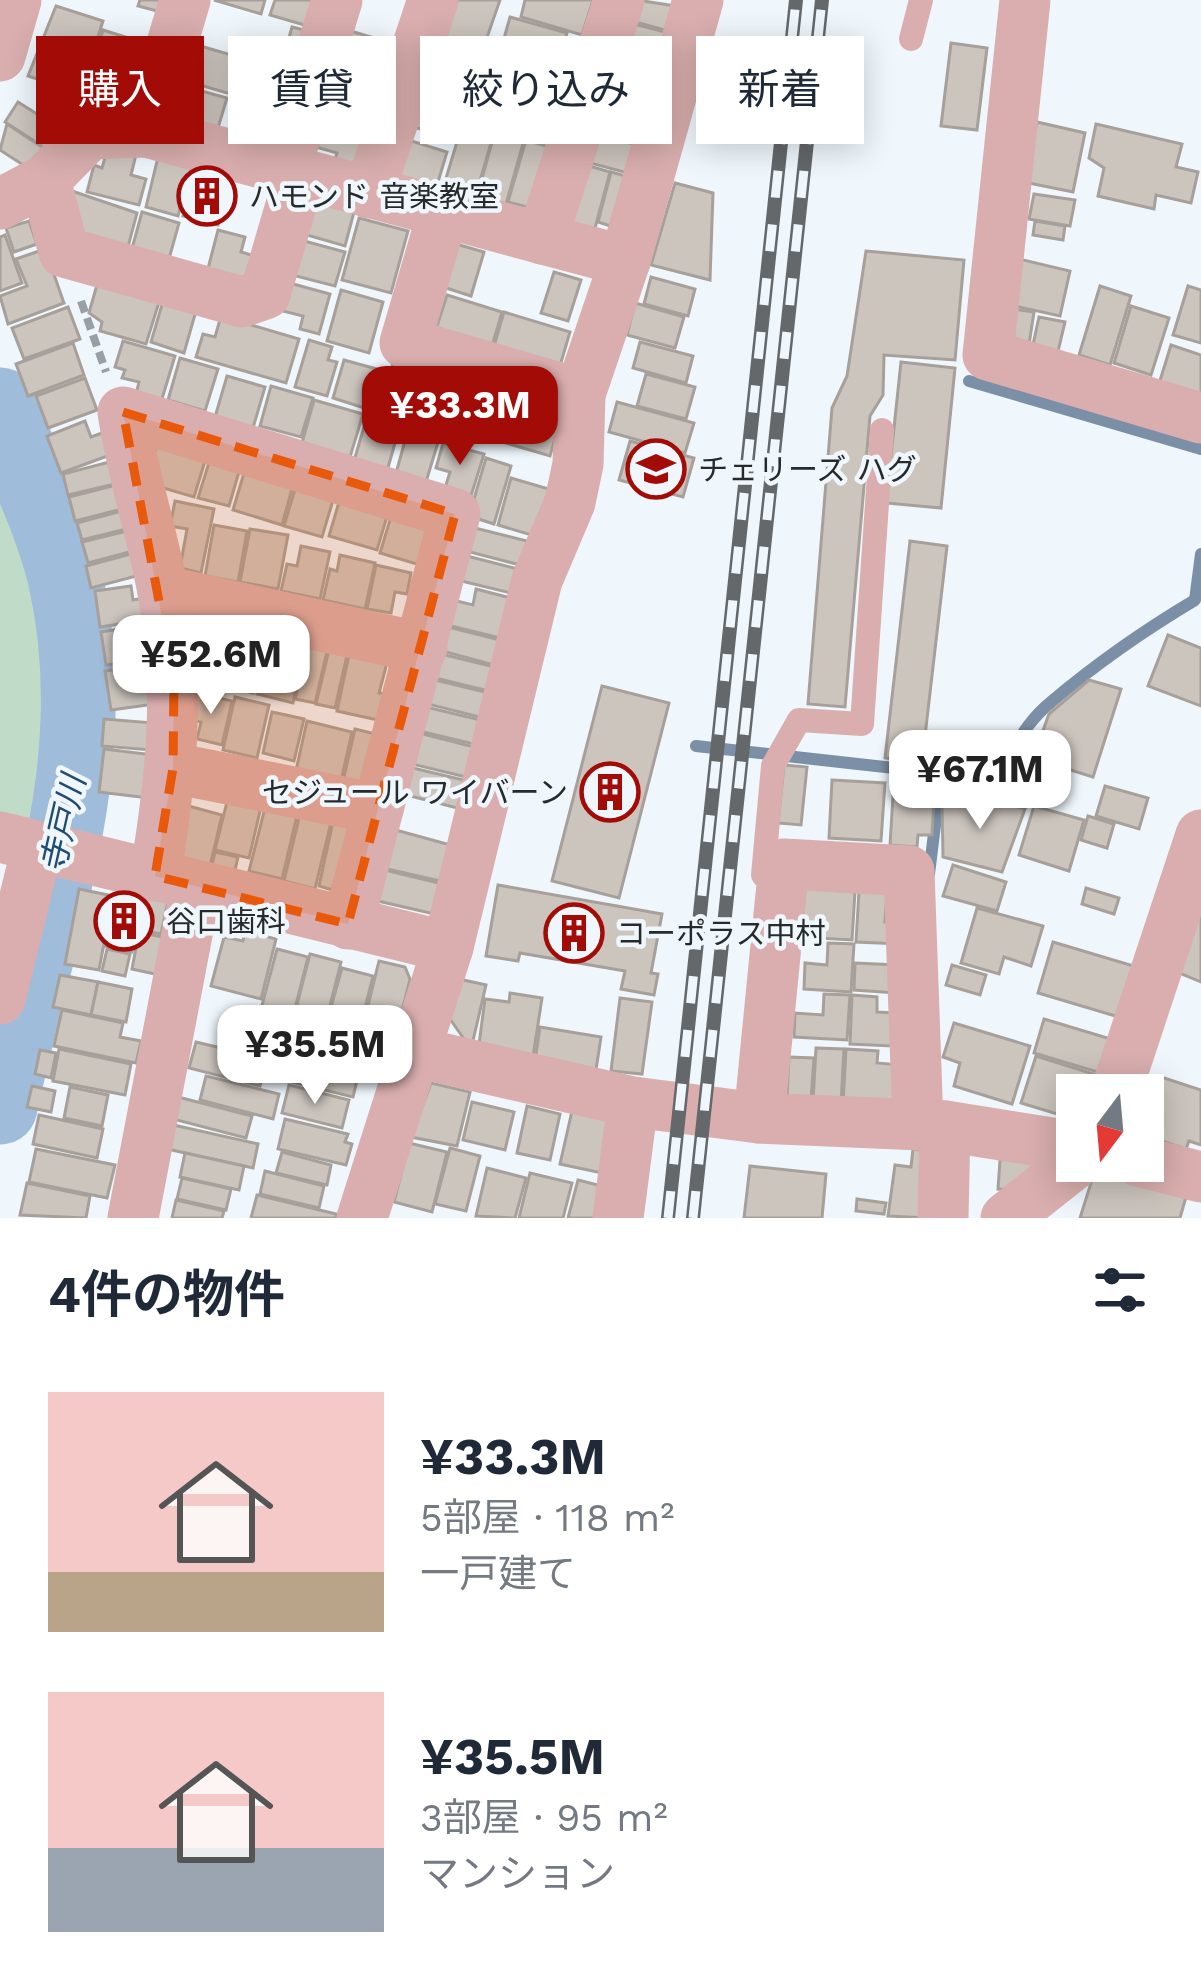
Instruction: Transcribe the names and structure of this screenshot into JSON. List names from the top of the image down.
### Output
{
  "water": ["寺戸川"],
  "places": {
    "building": [
      "ハモンド 音楽教室",
      "セジュール ワイバーン",
      "谷口歯科",
      "コーポラス中村"
    ],
    "school or university": ["チェリーズ ハグ"]
  },
  "north": "bottom",
  "page": {
    "chip": [
      "購入",
      "賃貸",
      "絞り込み",
      "新着"
    ],
    "price": [
      "¥33.3M",
      "¥52.6M",
      "¥67.1M",
      "¥35.5M"
    ],
    "heading": "4件の物件",
    "list": [
      {
        "name": "¥33.3M",
        "note": "5部屋 · 118 m² · 一戸建て"
      },
      {
        "name": "¥35.5M",
        "note": "3部屋 · 95 m² · マンション"
      }
    ]
  }
}
